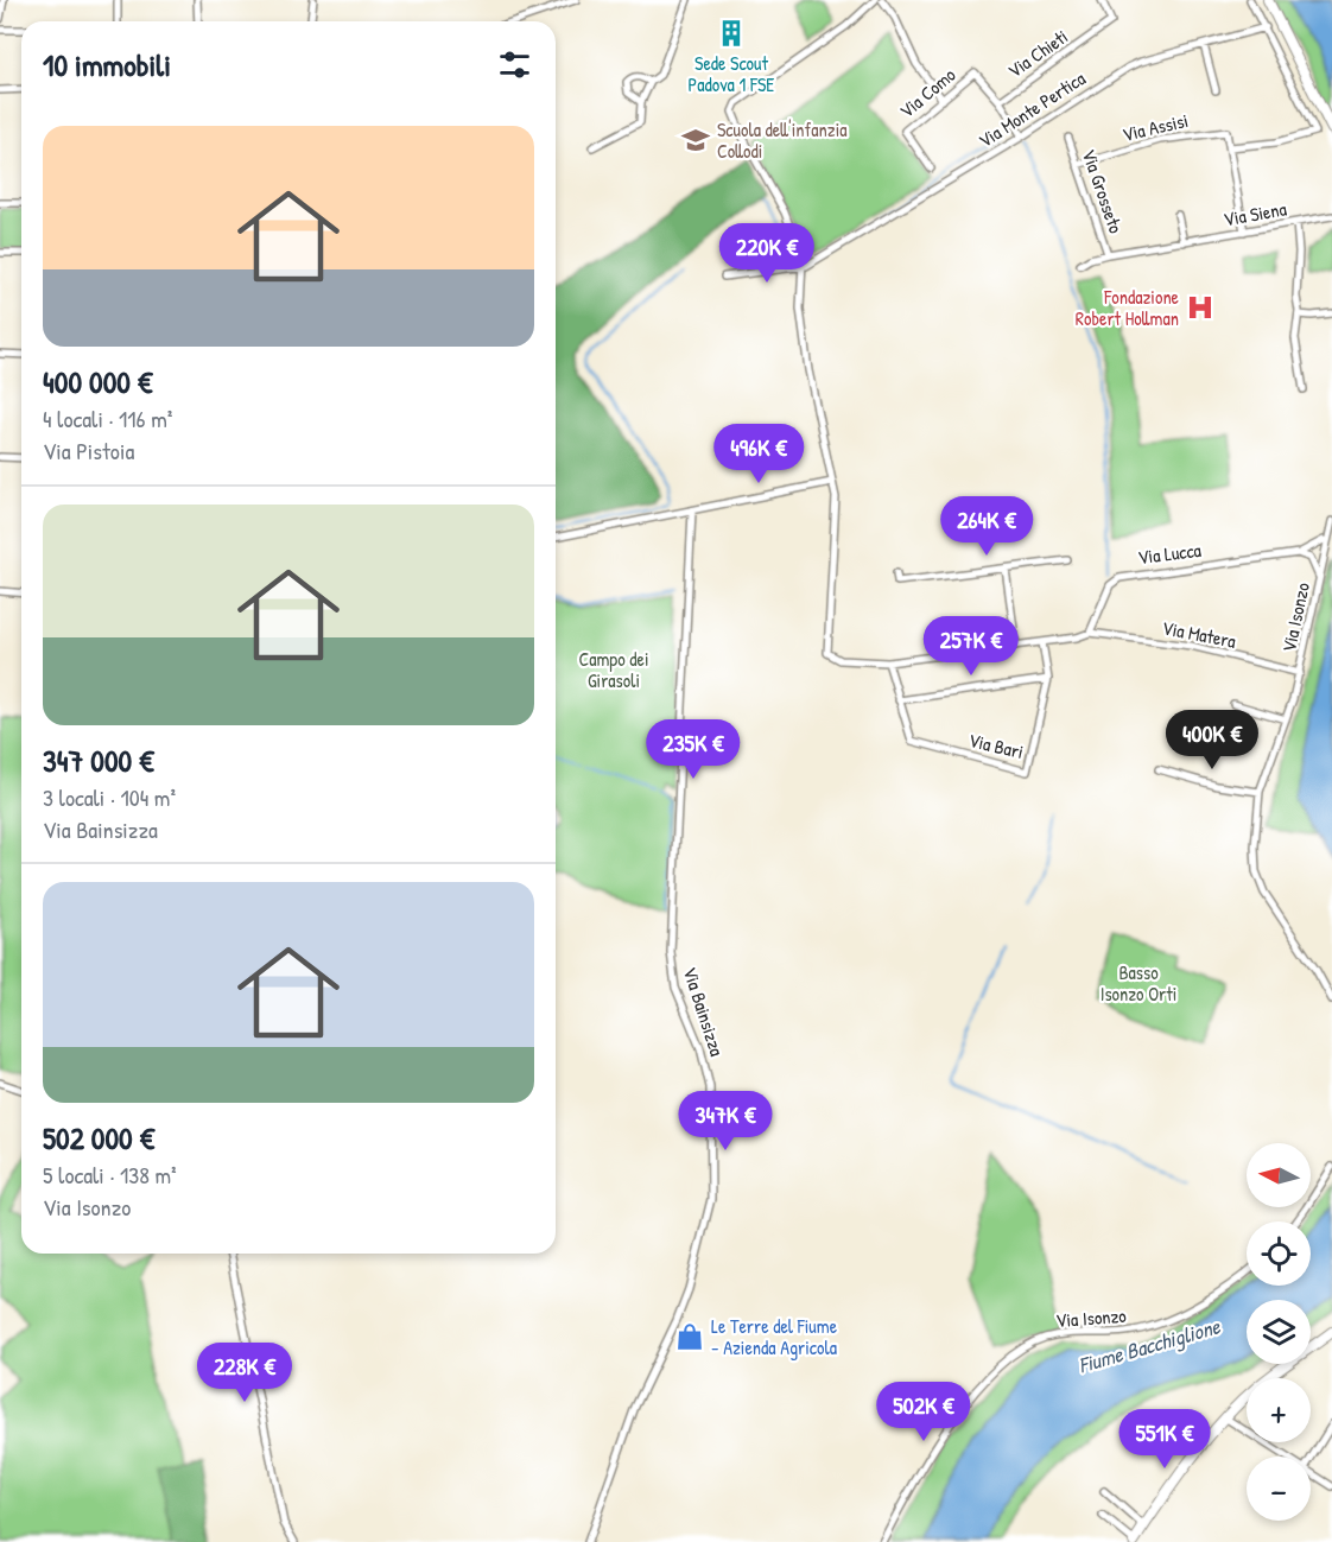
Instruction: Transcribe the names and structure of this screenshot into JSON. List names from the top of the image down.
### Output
{
  "streets": {
    "street": [
      "Via Chieti",
      "Via Como",
      "Via Monte Pertica",
      "Via Assisi",
      "Via Grosseto",
      "Via Siena",
      "Via Lucca",
      "Via Isonzo",
      "Via Matera",
      "Via Bari",
      "Via Bainsizza"
    ]
  },
  "crossings": [
    ["Via Chieti", "Via Como"],
    ["Via Como", "Via Monte Pertica"],
    ["Via Assisi", "Via Grosseto"],
    ["Via Grosseto", "Via Siena"],
    ["Via Lucca", "Via Isonzo"],
    ["Via Lucca", "Via Matera"],
    ["Via Isonzo", "Via Matera"]
  ],
  "water": ["Fiume Bacchiglione"],
  "parks": ["Campo dei Girasoli", "Basso Isonzo Orti"],
  "places": {
    "building": ["Sede Scout Padova 1 FSE"],
    "school or university": ["Scuola dell'infanzia Collodi"],
    "hospital": ["Fondazione Robert Hollman"],
    "shop": ["Le Terre del Fiume - Azienda Agricola"]
  },
  "north": "left",
  "page": {
    "heading": "10 immobili",
    "list": [
      {
        "name": "400 000 €",
        "note": "4 locali · 116 m² · Via Pistoia"
      },
      {
        "name": "347 000 €",
        "note": "3 locali · 104 m² · Via Bainsizza"
      },
      {
        "name": "502 000 €",
        "note": "5 locali · 138 m² · Via Isonzo"
      }
    ],
    "price": [
      "220K €",
      "496K €",
      "264K €",
      "257K €",
      "400K €",
      "235K €",
      "347K €",
      "228K €",
      "502K €",
      "551K €"
    ],
    "map_buttons": ["+", "−"]
  }
}
